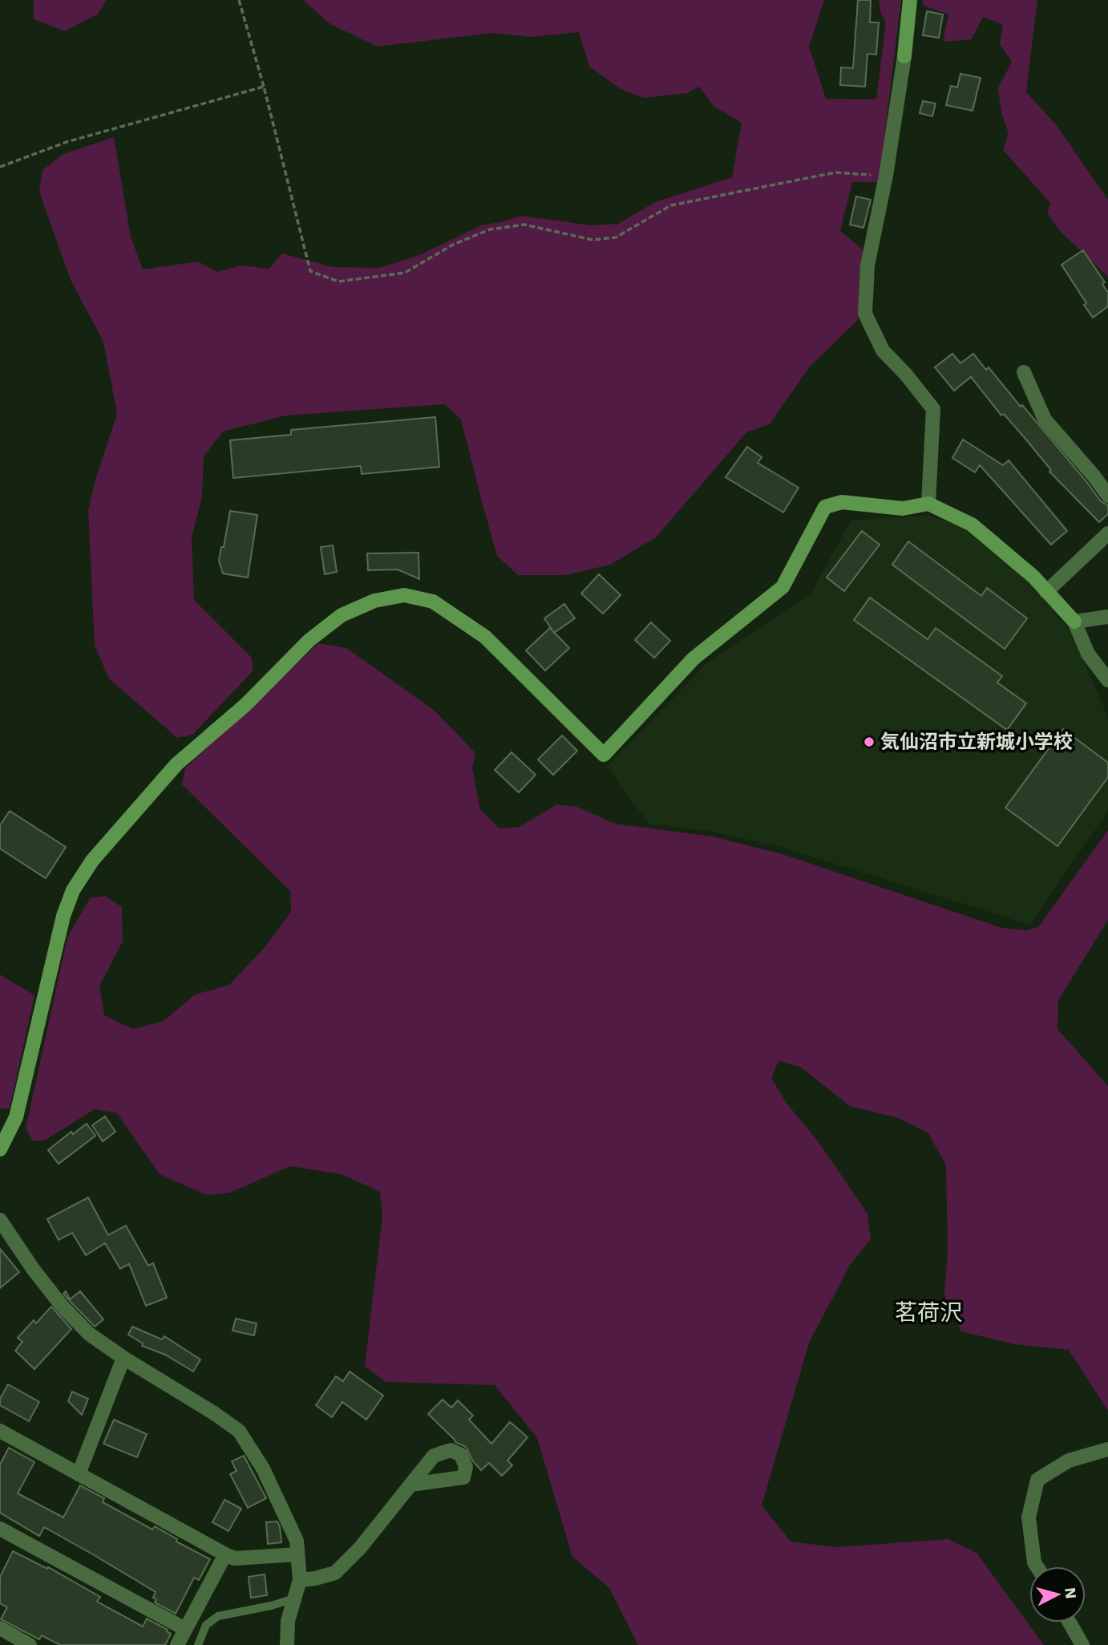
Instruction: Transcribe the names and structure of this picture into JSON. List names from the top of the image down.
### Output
{
  "districts": ["茗荷沢"],
  "places": ["気仙沼市立新城小学校"],
  "north": "right"
}
